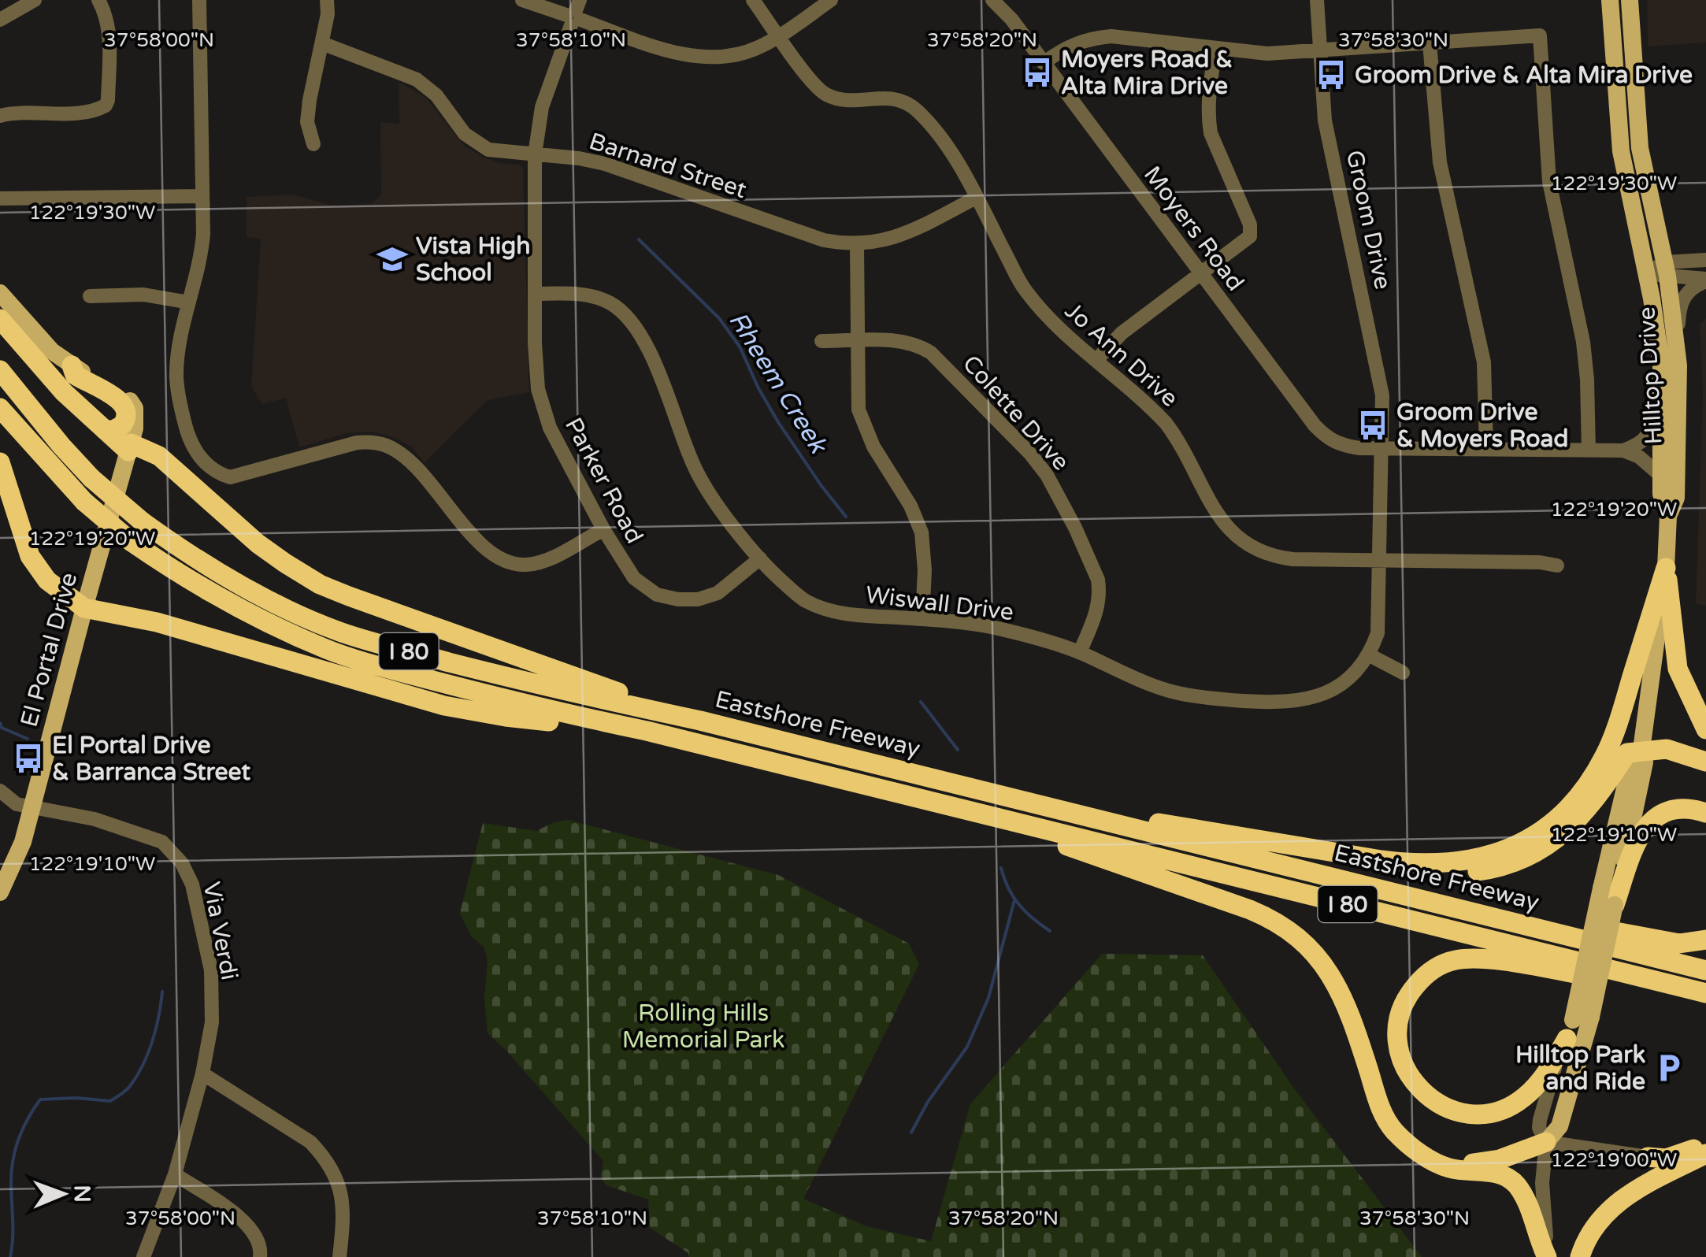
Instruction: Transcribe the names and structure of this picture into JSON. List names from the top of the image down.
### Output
{
  "streets": {
    "highway": ["I 80", "Eastshore Freeway"],
    "main road": ["Hilltop Drive", "El Portal Drive"],
    "street": [
      "Barnard Street",
      "Groom Drive",
      "Moyers Road",
      "Jo Ann Drive",
      "Colette Drive",
      "Parker Road",
      "Wiswall Drive",
      "Via Verdi"
    ]
  },
  "crossings": [
    ["Barnard Street", "Jo Ann Drive"],
    ["Barnard Street", "Parker Road"],
    ["Groom Drive", "Moyers Road"],
    ["Groom Drive", "Wiswall Drive"],
    ["Moyers Road", "Wiswall Drive"],
    ["Jo Ann Drive", "Wiswall Drive"],
    ["Colette Drive", "Wiswall Drive"],
    ["Parker Road", "Wiswall Drive"],
    ["El Portal Drive", "Via Verdi"]
  ],
  "water": ["Rheem Creek"],
  "parks": ["Rolling Hills Memorial Park"],
  "places": {
    "bus stop": [
      "Moyers Road & Alta Mira Drive",
      "Groom Drive & Alta Mira Drive",
      "Groom Drive & Moyers Road",
      "El Portal Drive & Barranca Street"
    ],
    "school or university": ["Vista High School"],
    "parking": ["Hilltop Park and Ride"]
  },
  "north": "right",
  "coordinates": [
    "37°58'00\"N",
    "37°58'10\"N",
    "37°58'20\"N",
    "37°58'30\"N",
    "122°19'30\"W",
    "122°19'20\"W",
    "122°19'10\"W",
    "122°19'00\"W"
  ]
}
